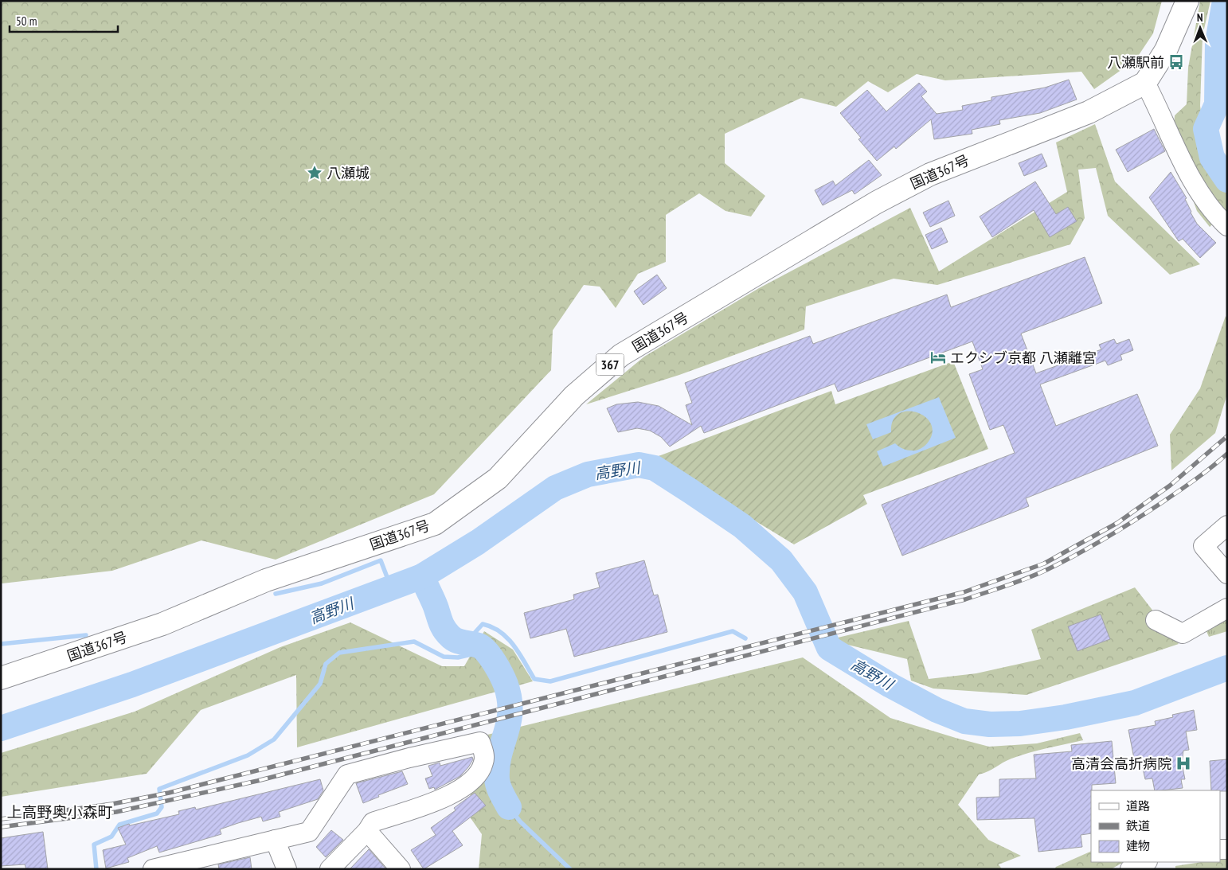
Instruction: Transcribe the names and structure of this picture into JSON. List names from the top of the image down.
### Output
{
  "streets": {
    "highway": ["国道367号", "367"]
  },
  "districts": ["上高野奥小森町"],
  "water": ["高野川"],
  "places": {
    "bus stop": ["八瀬駅前"],
    "place": ["八瀬城"],
    "hotel": ["エクシブ京都 八瀬離宮"],
    "hospital": ["高清会高折病院"]
  },
  "legend": ["道路", "鉄道", "建物"],
  "scale_bar": "50 m",
  "north": "top"
}
